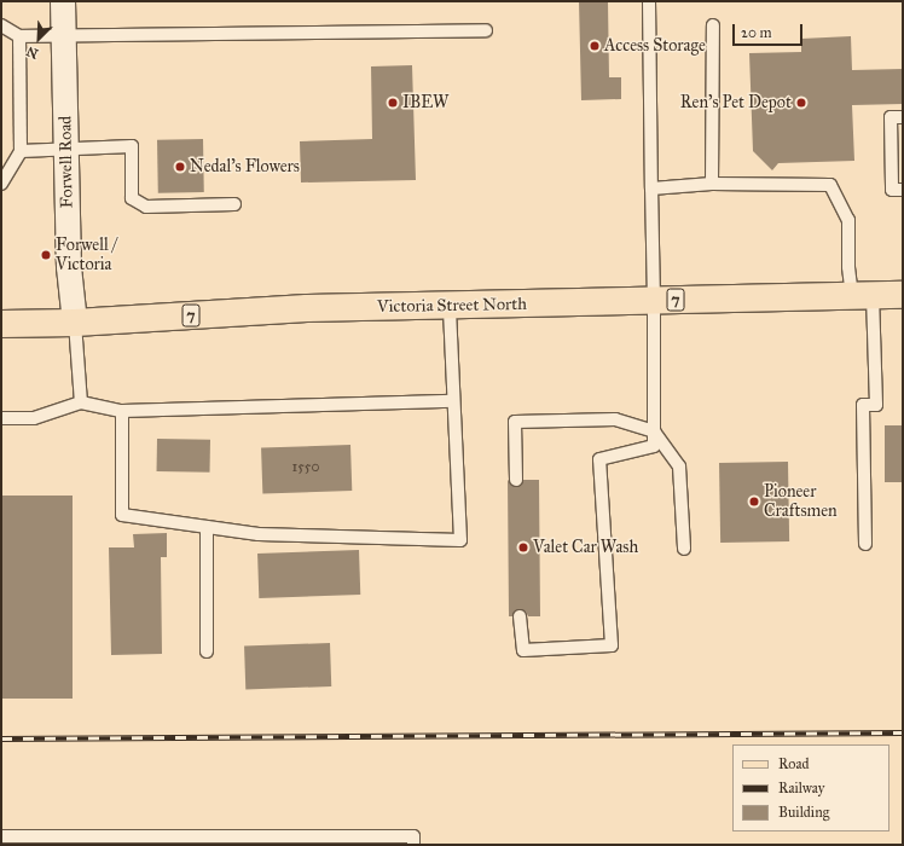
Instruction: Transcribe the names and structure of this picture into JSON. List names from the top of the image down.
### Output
{
  "streets": {
    "main road": ["7", "Victoria Street North"],
    "street": ["Forwell Road"]
  },
  "crossings": [
    ["Forwell Road", "Victoria Street North"]
  ],
  "places": [
    "Access Storage",
    "IBEW",
    "Ren's Pet Depot",
    "Nedal’s Flowers",
    "Forwell / Victoria",
    "Pioneer Craftsmen",
    "Valet Car Wash"
  ],
  "house_numbers": ["1550"],
  "legend": ["Road", "Railway", "Building"],
  "scale_bar": "20 m",
  "north": "bottom left"
}
